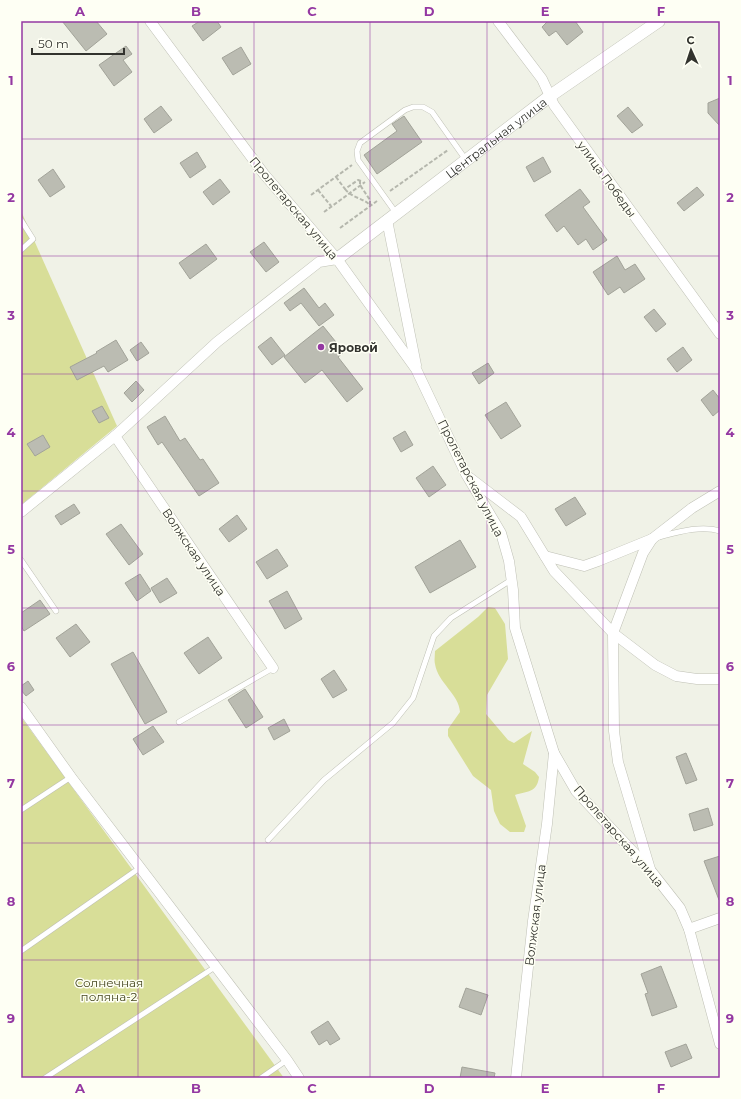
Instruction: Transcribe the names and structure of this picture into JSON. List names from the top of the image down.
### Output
{
  "streets": {
    "street": [
      "Центральная улица",
      "улица Победы",
      "Пролетарская улица",
      "Волжская улица"
    ]
  },
  "crossings": [
    ["Центральная улица", "улица Победы"],
    ["Центральная улица", "Пролетарская улица"],
    ["Пролетарская улица", "Волжская улица"]
  ],
  "parks": ["Солнечная поляна-2"],
  "places": ["Яровой"],
  "scale_bar": "50 m",
  "north": "top",
  "grid": {
    "columns": [
      "A",
      "B",
      "C",
      "D",
      "E",
      "F"
    ],
    "rows": [
      "1",
      "2",
      "3",
      "4",
      "5",
      "6",
      "7",
      "8",
      "9"
    ]
  }
}
